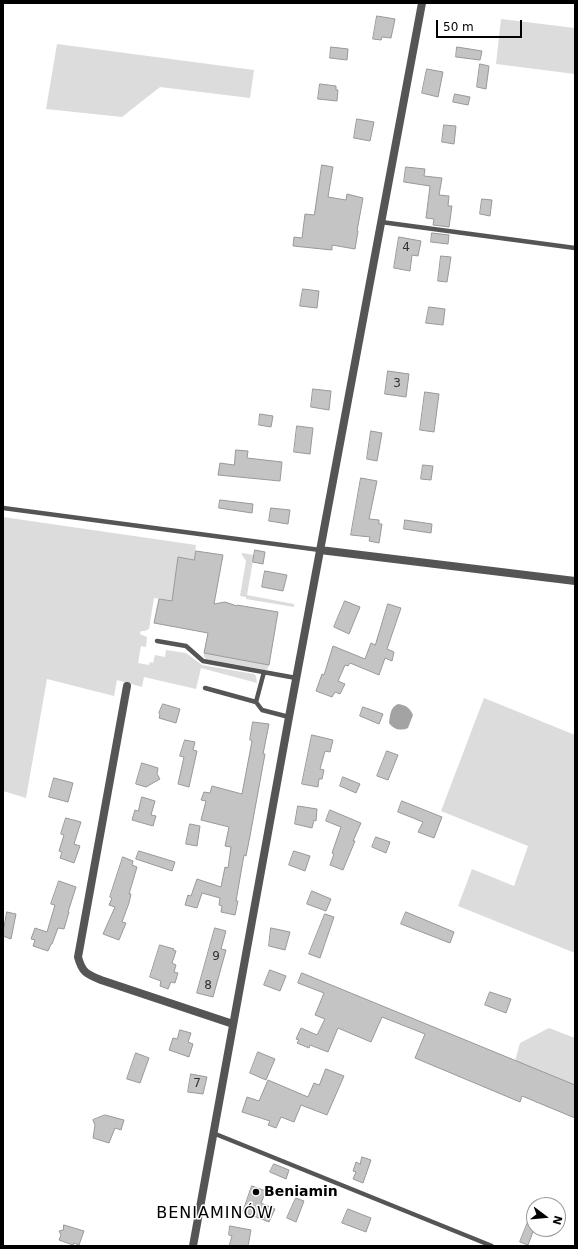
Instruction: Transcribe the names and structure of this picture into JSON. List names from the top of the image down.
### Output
{
  "districts": ["BENIAMINÓW"],
  "places": ["Beniamin"],
  "house_numbers": [
    "4",
    "3",
    "9",
    "8",
    "7"
  ],
  "scale_bar": "50 m",
  "north": "right"
}
